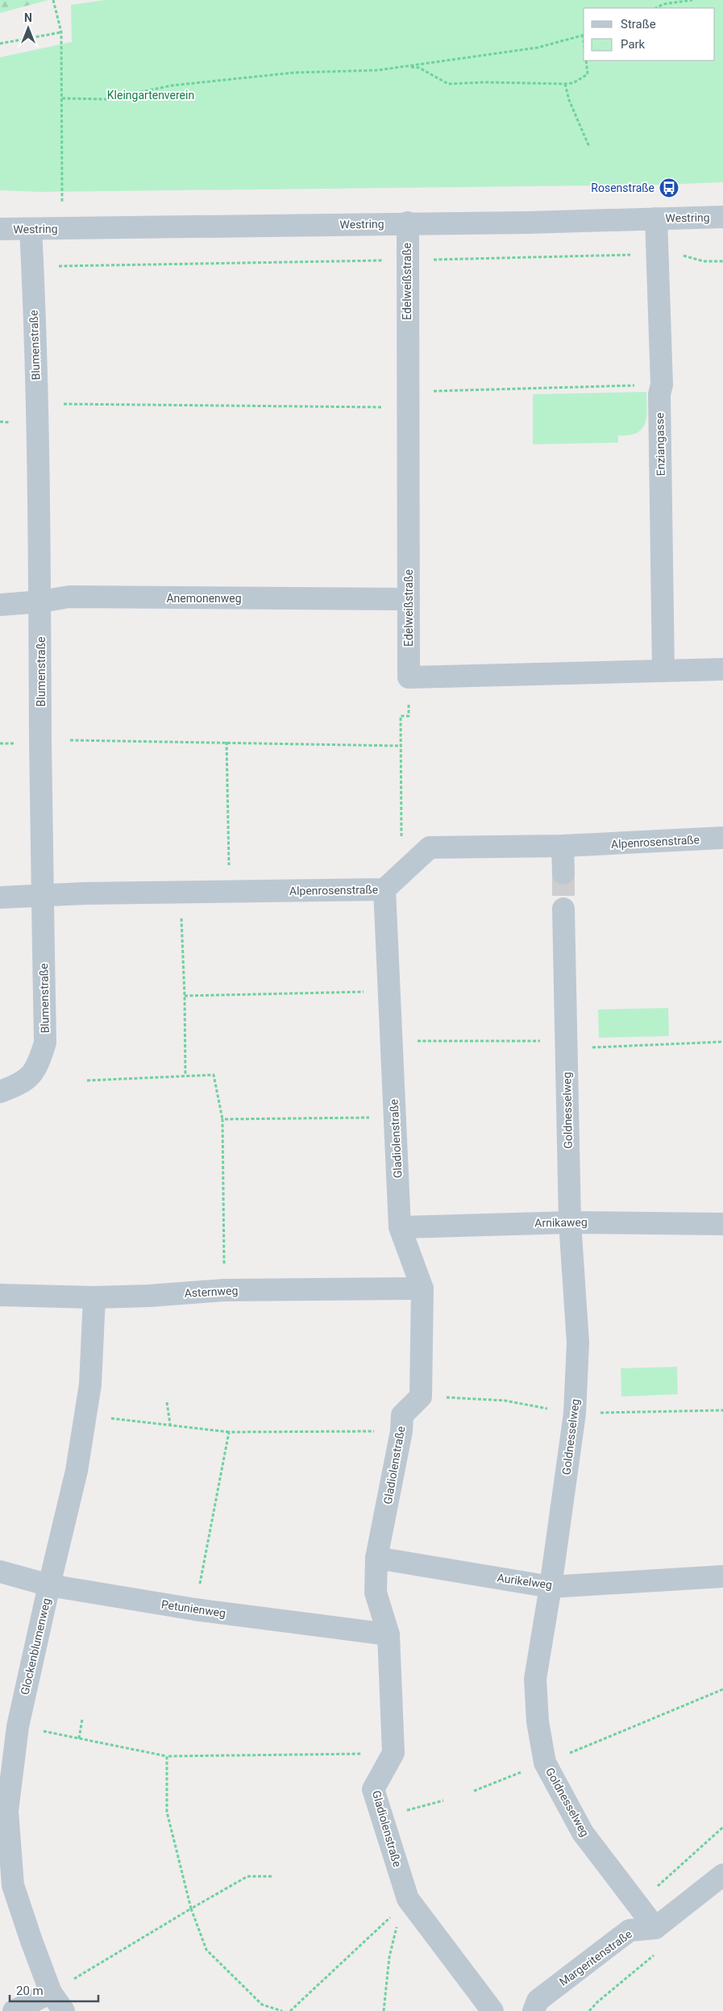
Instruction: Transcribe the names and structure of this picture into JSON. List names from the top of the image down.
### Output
{
  "streets": {
    "street": [
      "Westring",
      "Edelweißstraße",
      "Blumenstraße",
      "Enziangasse",
      "Anemonenweg",
      "Alpenrosenstraße",
      "Goldnesselweg",
      "Gladiolenstraße",
      "Arnikaweg",
      "Asternweg",
      "Aurikelweg",
      "Petunienweg",
      "Glockenblumenweg",
      "Margeritenstraße"
    ]
  },
  "crossings": [
    ["Westring", "Edelweißstraße"],
    ["Westring", "Blumenstraße"],
    ["Westring", "Enziangasse"],
    ["Edelweißstraße", "Anemonenweg"],
    ["Blumenstraße", "Anemonenweg"],
    ["Blumenstraße", "Alpenrosenstraße"],
    ["Alpenrosenstraße", "Gladiolenstraße"],
    ["Goldnesselweg", "Arnikaweg"],
    ["Goldnesselweg", "Aurikelweg"],
    ["Goldnesselweg", "Margeritenstraße"],
    ["Gladiolenstraße", "Arnikaweg"],
    ["Gladiolenstraße", "Asternweg"],
    ["Gladiolenstraße", "Aurikelweg"],
    ["Gladiolenstraße", "Petunienweg"],
    ["Asternweg", "Glockenblumenweg"],
    ["Petunienweg", "Glockenblumenweg"]
  ],
  "parks": ["Kleingartenverein"],
  "places": {
    "bus stop": ["Rosenstraße"]
  },
  "legend": ["Straße", "Park"],
  "scale_bar": "20 m",
  "north": "top"
}
